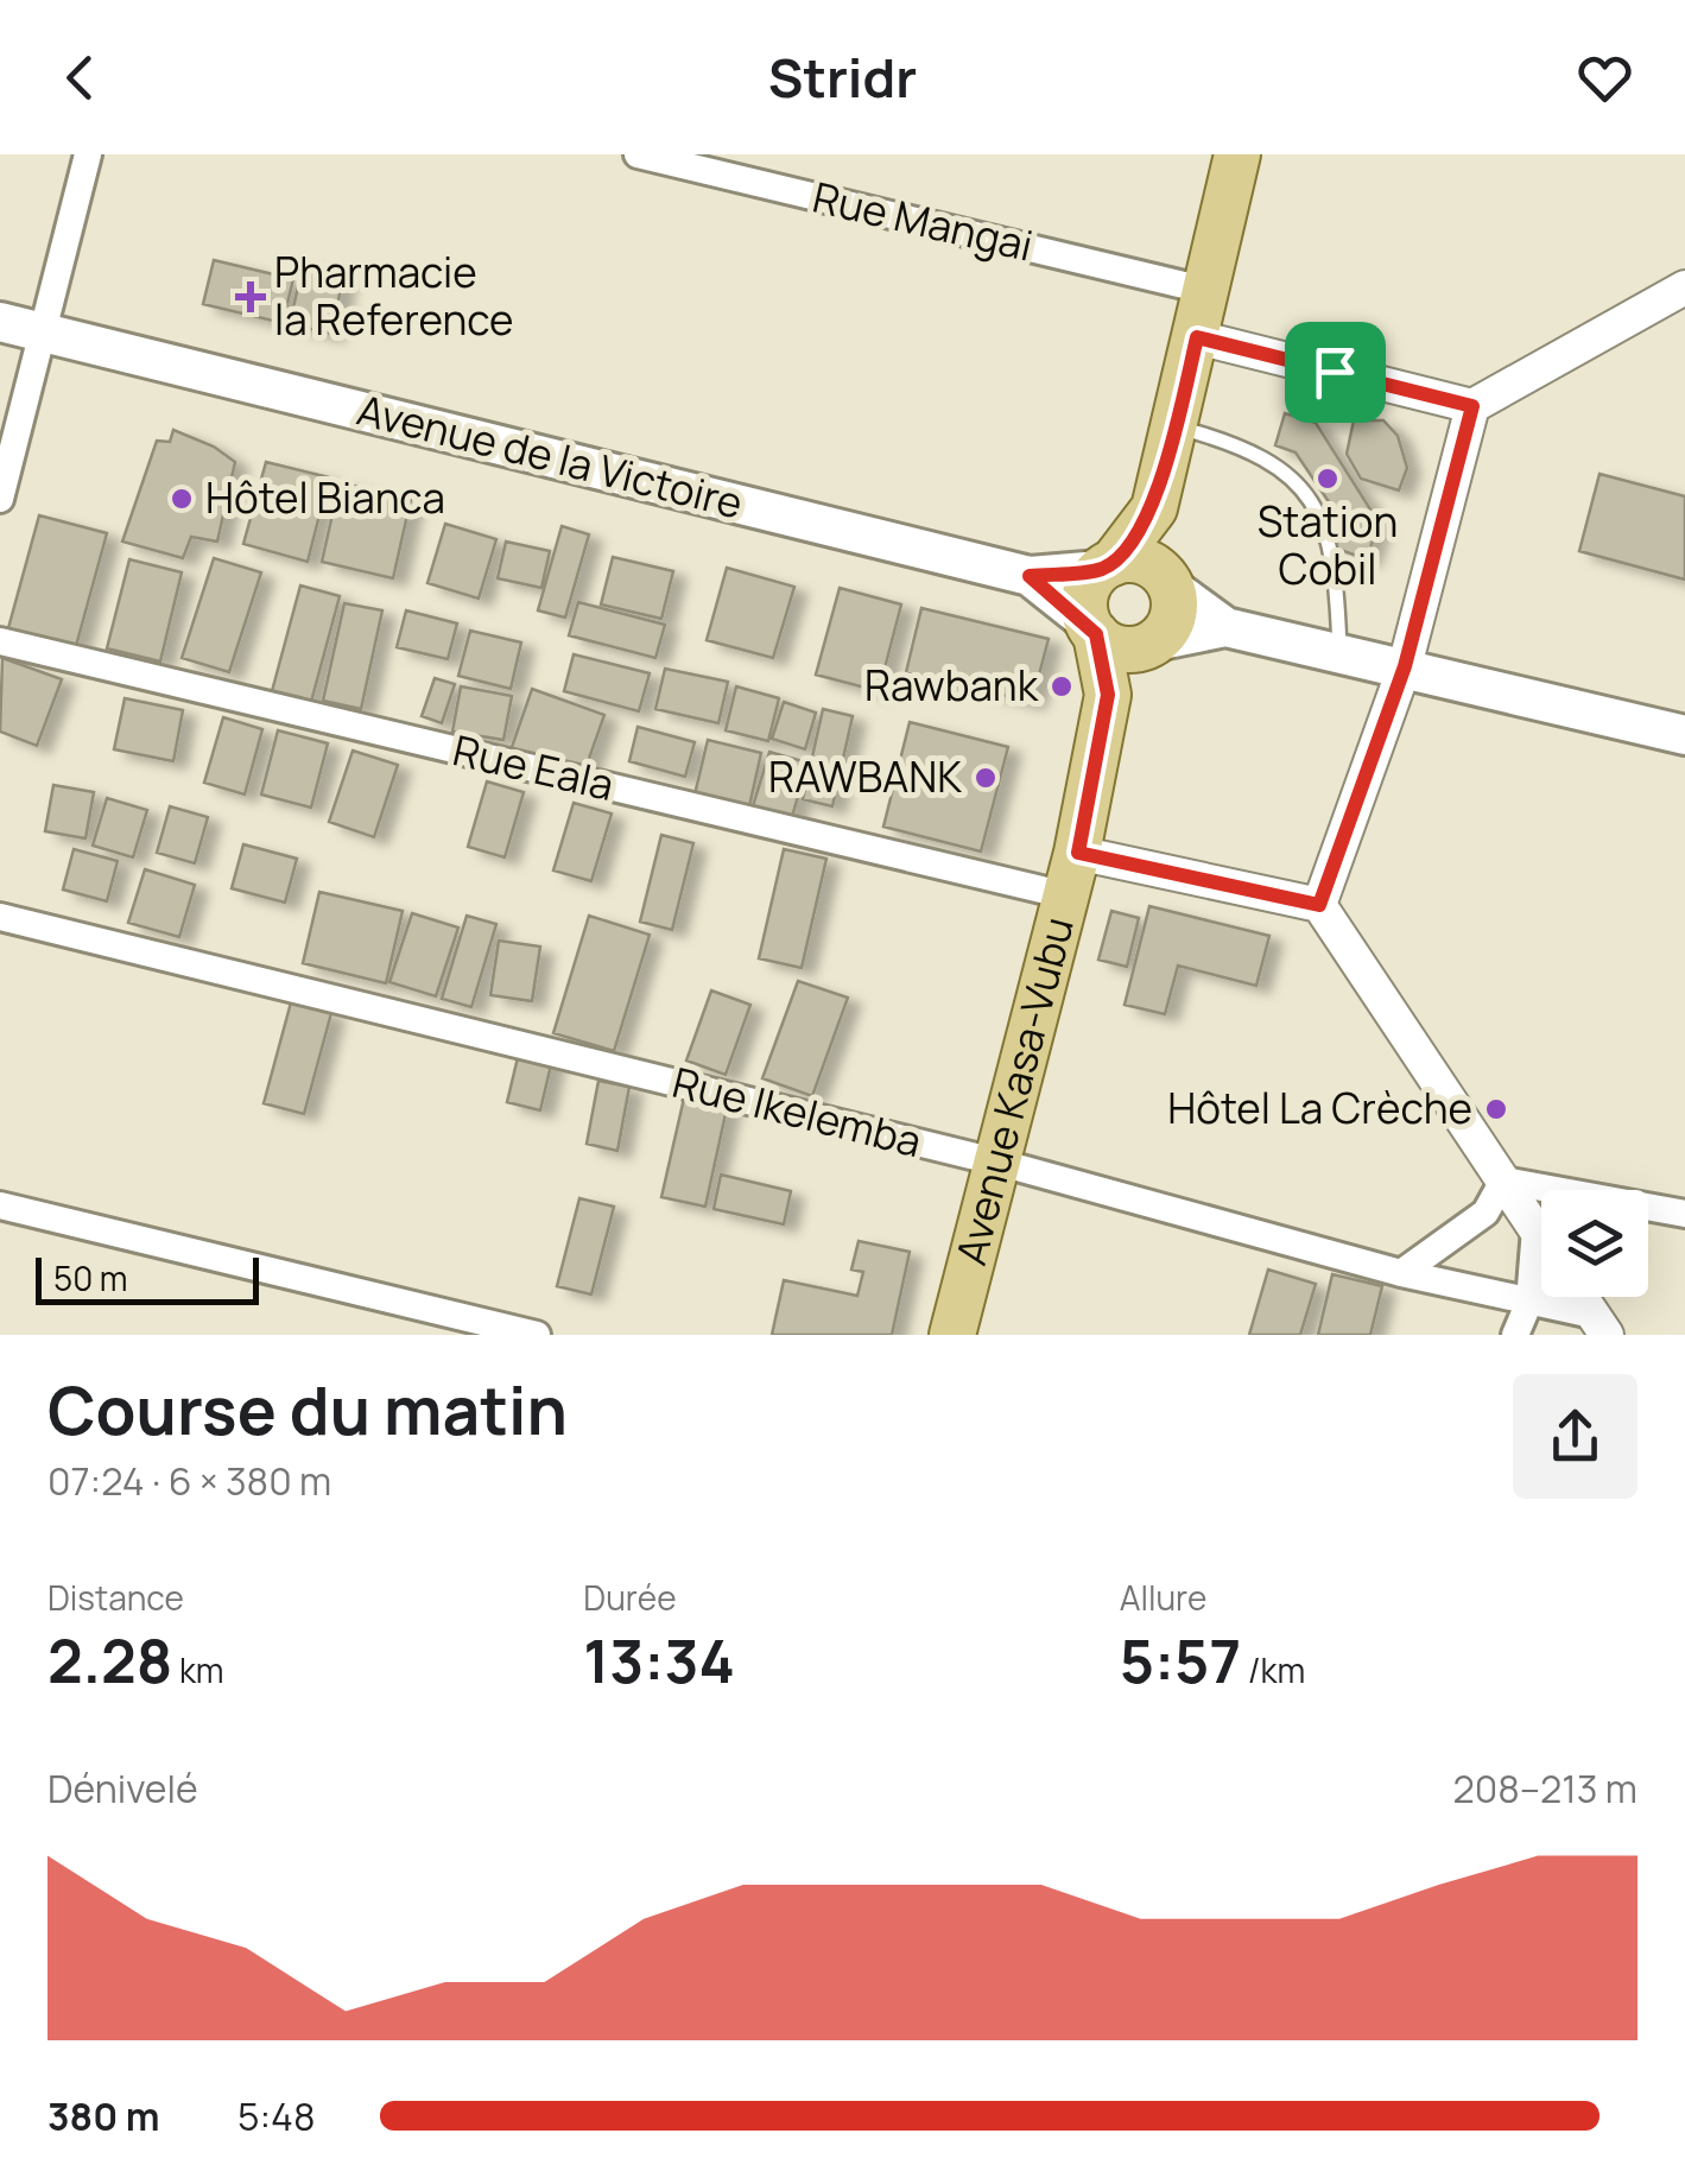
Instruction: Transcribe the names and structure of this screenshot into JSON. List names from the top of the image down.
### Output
{
  "streets": {
    "main road": ["Avenue de la Victoire", "Avenue Kasa-Vubu"],
    "street": ["Rue Mangai", "Rue Eala", "Rue Ikelemba"]
  },
  "crossings": [
    ["Rue Eala", "Avenue Kasa-Vubu"],
    ["Avenue Kasa-Vubu", "Rue Ikelemba"]
  ],
  "places": {
    "health": ["Pharmacie la Reference"],
    "other": [
      "Station Cobil",
      "Hôtel Bianca",
      "Rawbank",
      "RAWBANK",
      "Hôtel La Crèche"
    ]
  },
  "scale_bar": "50 m",
  "page": {
    "header": "Stridr",
    "scale": "50 m",
    "heading": ["Course du matin", "07:24 · 6 × 380 m"],
    "stats": [
      ["Distance", "2.28 km"],
      ["Durée", "13:34"],
      ["Allure", "5:57 /km"]
    ],
    "chart": ["Dénivelé", "208–213 m"],
    "list": [
      {
        "name": "380 m",
        "note": "5:48"
      }
    ]
  }
}
